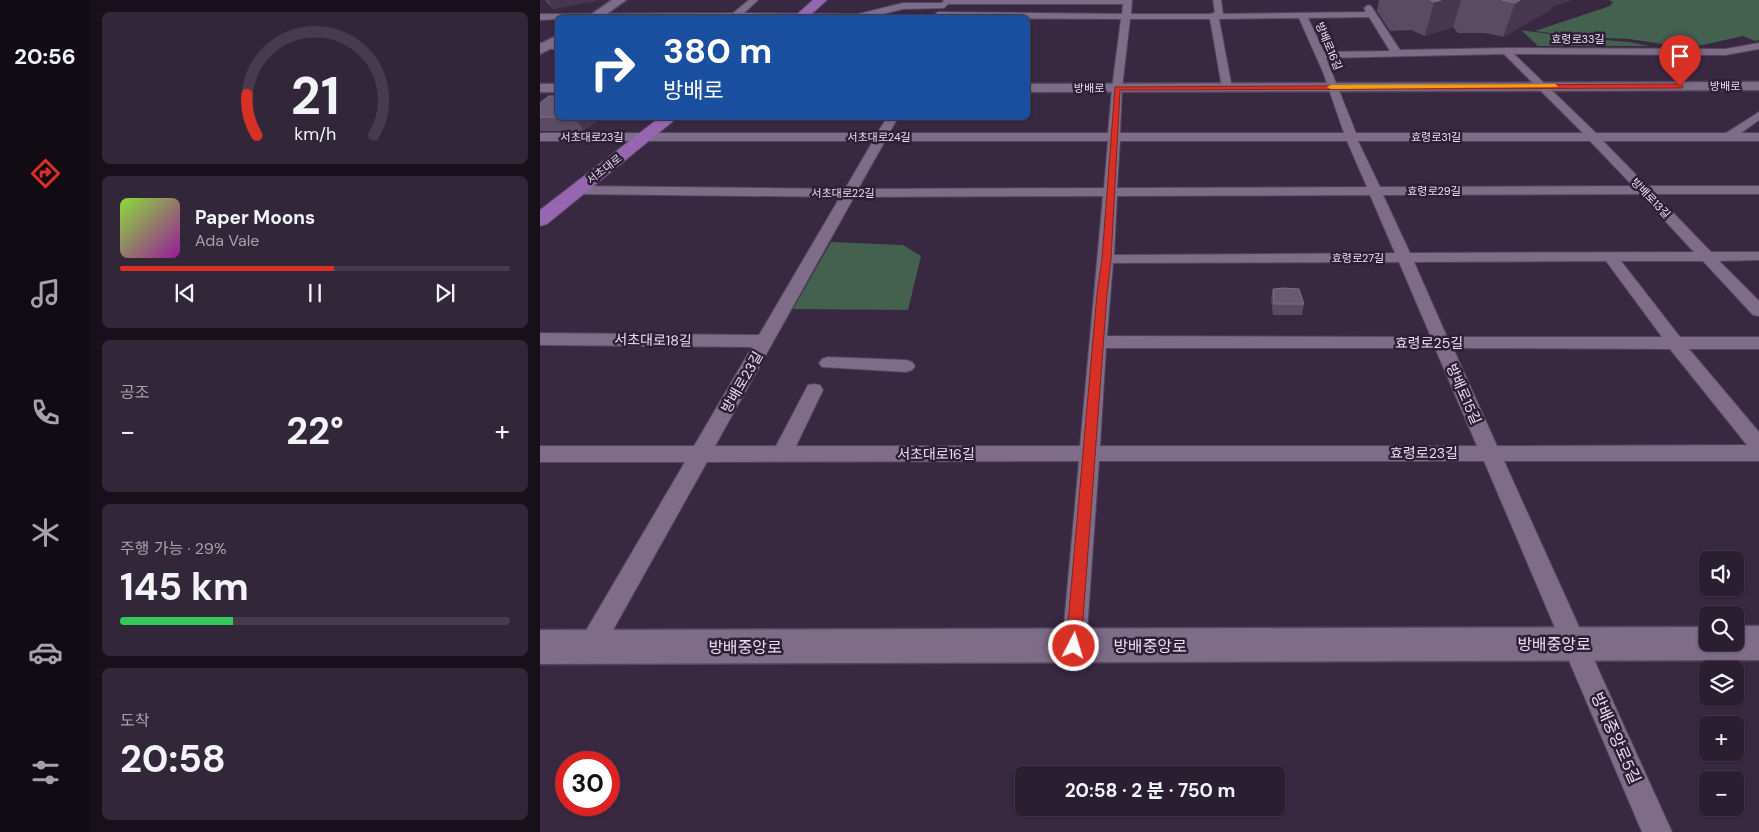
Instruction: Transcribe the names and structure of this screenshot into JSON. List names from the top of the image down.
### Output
{
  "streets": {
    "main road": ["방배로", "서초대로", "방배중앙로"],
    "street": [
      "효령로33길",
      "방배로16길",
      "서초대로23길",
      "서초대로24길",
      "효령로31길",
      "효령로29길",
      "서초대로22길",
      "방배로13길",
      "효령로27길",
      "서초대로18길",
      "효령로25길",
      "방배로23길",
      "방배로15길",
      "효령로23길",
      "서초대로16길",
      "방배중앙로5길"
    ]
  },
  "crossings": [
    ["효령로33길", "방배로16길"],
    ["방배로16길", "방배로"],
    ["방배로16길", "방배로15길"],
    ["방배로", "방배로13길"],
    ["방배로", "방배로15길"],
    ["서초대로23길", "서초대로24길"],
    ["서초대로23길", "서초대로"],
    ["서초대로24길", "효령로31길"],
    ["서초대로24길", "서초대로"],
    ["서초대로24길", "방배로23길"],
    ["효령로31길", "방배로13길"],
    ["효령로31길", "방배로15길"],
    ["서초대로", "서초대로22길"],
    ["효령로29길", "서초대로22길"],
    ["효령로29길", "방배로13길"],
    ["효령로29길", "방배로15길"],
    ["서초대로22길", "방배로23길"],
    ["방배로13길", "효령로27길"],
    ["효령로27길", "방배로15길"],
    ["서초대로18길", "방배로23길"],
    ["효령로25길", "방배로15길"],
    ["방배로23길", "서초대로16길"],
    ["방배로23길", "방배중앙로"],
    ["방배로15길", "효령로23길"],
    ["방배로15길", "방배중앙로"],
    ["방배로15길", "방배중앙로5길"],
    ["효령로23길", "서초대로16길"],
    ["방배중앙로", "방배중앙로5길"]
  ],
  "page": {
    "tabs": "20:56",
    "turn": ["380 m", "방배로"],
    "song": ["Paper Moons", "Ada Vale"],
    "tile": [
      "공조",
      ["주행 가능 · 29%", "145 km"],
      ["도착", "20:58"]
    ],
    "heat": ["−", "22°", "+"],
    "map_buttons": ["+", "−"],
    "limit": "30",
    "trip": "20:58 · 2 분 · 750 m",
    "gauge": ["21", "km/h"]
  }
}
